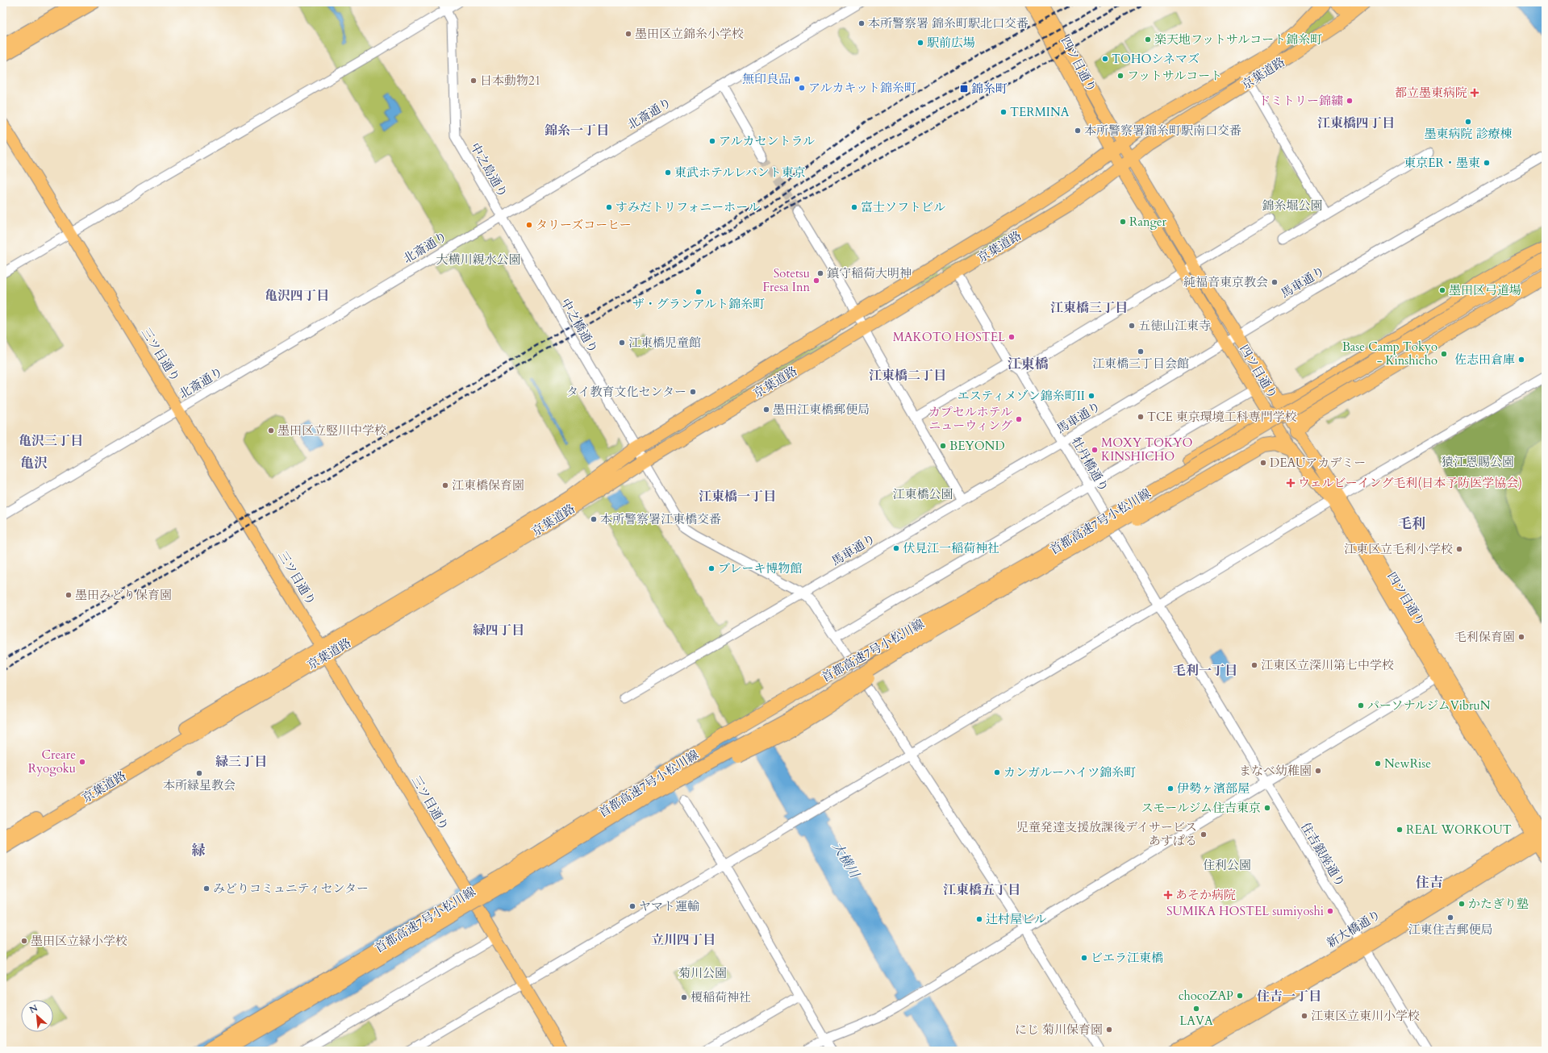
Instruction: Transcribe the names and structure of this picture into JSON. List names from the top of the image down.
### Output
{
  "streets": {
    "highway": ["京葉道路", "首都高速7号小松川線"],
    "main road": ["四ツ目通り", "三ツ目通り", "新大橋通り"],
    "street": [
      "北斎通り",
      "中之島通り",
      "馬車通り",
      "中之橋通り",
      "牡丹橋通り",
      "住吉銀座通り"
    ]
  },
  "crossings": [
    ["四ツ目通り", "京葉道路"],
    ["四ツ目通り", "馬車通り"],
    ["四ツ目通り", "新大橋通り"],
    ["京葉道路", "中之橋通り"],
    ["京葉道路", "三ツ目通り"],
    ["京葉道路", "牡丹橋通り"],
    ["北斎通り", "中之島通り"],
    ["北斎通り", "中之橋通り"],
    ["北斎通り", "三ツ目通り"],
    ["中之島通り", "中之橋通り"],
    ["馬車通り", "中之橋通り"],
    ["馬車通り", "牡丹橋通り"],
    ["牡丹橋通り", "住吉銀座通り"],
    ["住吉銀座通り", "新大橋通り"]
  ],
  "districts": [
    "江東橋四丁目",
    "錦糸一丁目",
    "亀沢四丁目",
    "江東橋三丁目",
    "江東橋",
    "江東橋二丁目",
    "亀沢三丁目",
    "亀沢",
    "江東橋一丁目",
    "毛利",
    "緑四丁目",
    "毛利一丁目",
    "緑三丁目",
    "緑",
    "住吉",
    "江東橋五丁目",
    "立川四丁目",
    "住吉一丁目"
  ],
  "water": ["大横川"],
  "parks": [
    "錦糸堀公園",
    "大横川親水公園",
    "猿江恩賜公園",
    "江東橋公園",
    "住利公園",
    "菊川公園"
  ],
  "places": {
    "other": [
      "本所警察署 錦糸町駅北口交番",
      "墨田区立錦糸小学校",
      "楽天地フットサルコート錦糸町",
      "駅前広場",
      "TOHOシネマズ",
      "フットサルコート",
      "無印良品",
      "日本動物21",
      "アルカキット錦糸町",
      "ドミトリー錦繍",
      "TERMINA",
      "墨東病院 診療棟",
      "本所警察署錦糸町駅南口交番",
      "アルカセントラル",
      "東京ER・墨東",
      "東武ホテルレバント東京",
      "すみだトリフォニーホール",
      "富士ソフトビル",
      "Ranger",
      "タリーズコーヒー",
      "鎮守稲荷大明神",
      "Sotetsu Fresa Inn",
      "純福音東京教会",
      "墨田区弓道場",
      "ザ・グランアルト錦糸町",
      "五徳山江東寺",
      "MAKOTO HOSTEL",
      "江東橋児童館",
      "江東橋三丁目会館",
      "Base Camp Tokyo - Kinshicho",
      "佐志田倉庫",
      "タイ教育文化センター",
      "エスティメゾン錦糸町II",
      "墨田江東橋郵便局",
      "TCE 東京環境工科専門学校",
      "カプセルホテル ニューウィング",
      "墨田区立竪川中学校",
      "BEYOND",
      "MOXY TOKYO KINSHICHO",
      "DEAUアカデミー",
      "江東橋保育園",
      "本所警察署江東橋交番",
      "伏見江一稲荷神社",
      "江東区立毛利小学校",
      "ブレーキ博物館",
      "墨田みどり保育園",
      "毛利保育園",
      "江東区立深川第七中学校",
      "パーソナルジムVibruN",
      "Creare Ryogoku",
      "NewRise",
      "まなべ幼稚園",
      "カンガルーハイツ錦糸町",
      "本所緑星教会",
      "伊勢ヶ濱部屋",
      "スモールジム住吉東京",
      "REAL WORKOUT",
      "児童発達支援放課後デイサービス あすぱる",
      "みどりコミュニティセンター",
      "かたぎり塾",
      "ヤマト運輸",
      "SUMIKA HOSTEL sumiyoshi",
      "江東住吉郵便局",
      "辻村屋ビル",
      "墨田区立緑小学校",
      "ビエラ江東橋",
      "chocoZAP",
      "榎稲荷神社",
      "LAVA",
      "江東区立東川小学校",
      "にじ 菊川保育園"
    ],
    "transit": ["錦糸町"],
    "health": ["都立墨東病院", "ウェルビーイング毛利(日本予防医学協会)", "あそか病院"]
  },
  "north": "top left"
}
